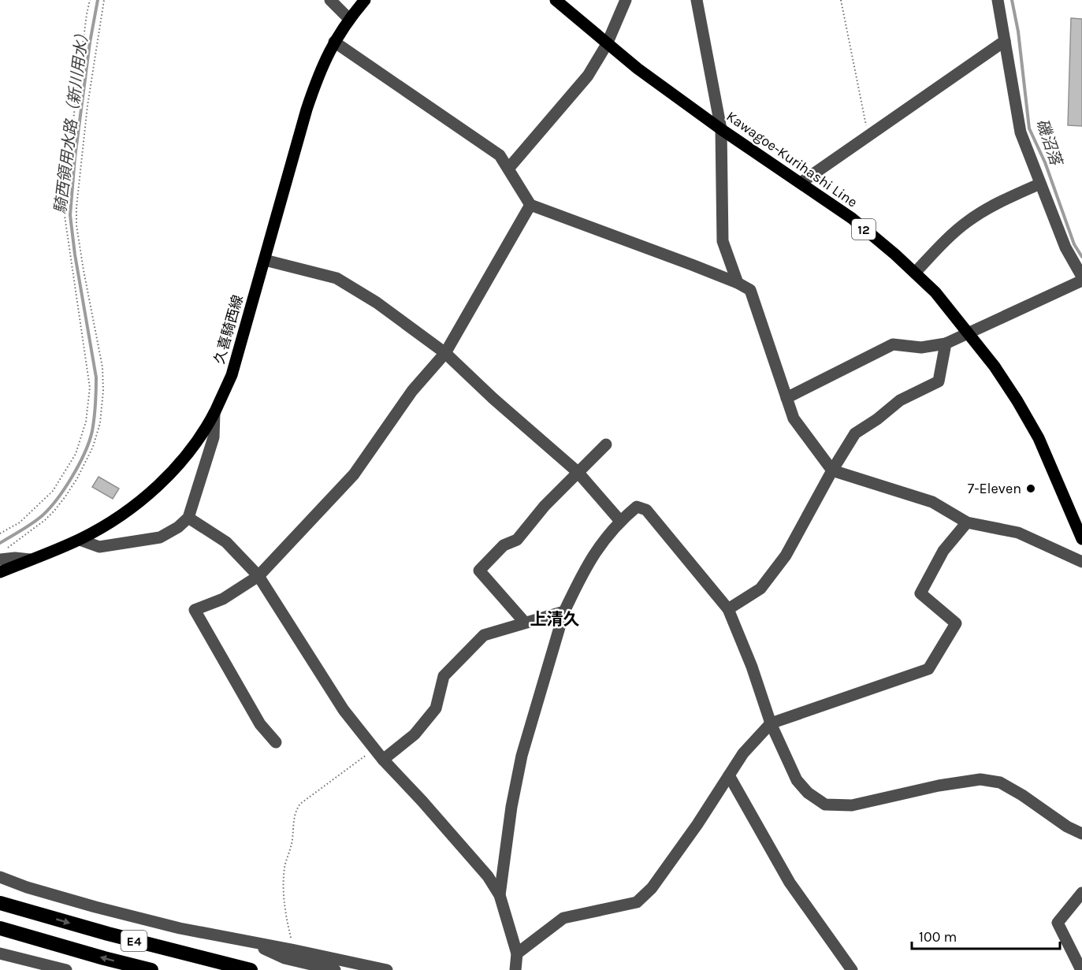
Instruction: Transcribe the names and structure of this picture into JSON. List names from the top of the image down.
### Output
{
  "streets": {
    "highway": ["E4"],
    "main road": ["Kawagoe-Kurihashi Line", "12", "久喜騎西線"]
  },
  "districts": ["上清久"],
  "water": ["騎西領用水路（新川用水）", "磯沼落"],
  "places": ["7-Eleven"],
  "scale_bar": "100 m"
}
